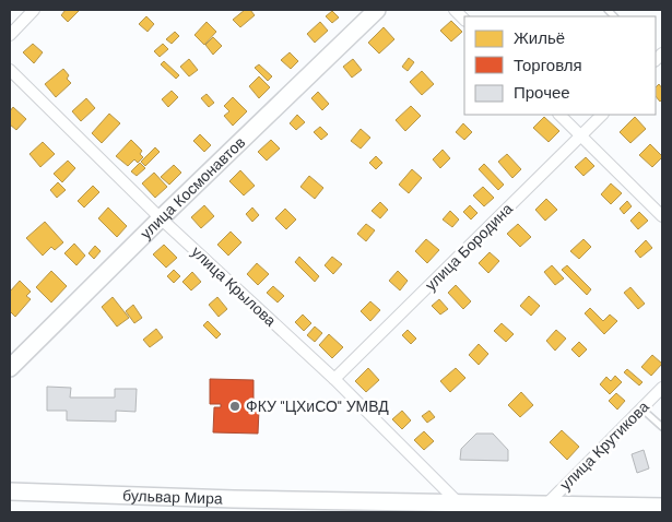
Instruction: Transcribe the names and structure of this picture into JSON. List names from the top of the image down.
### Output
{
  "streets": {
    "main road": ["улица Космонавтов", "бульвар Мира"],
    "street": ["улица Бородина", "улица Крылова", "улица Крутикова"]
  },
  "crossings": [
    ["улица Космонавтов", "улица Крылова"],
    ["улица Бородина", "улица Крылова"],
    ["улица Крылова", "бульвар Мира"],
    ["улица Крутикова", "бульвар Мира"]
  ],
  "places": ["ФКУ \"ЦХиСО\" УМВД"],
  "legend": ["Жильё", "Торговля", "Прочее"]
}
